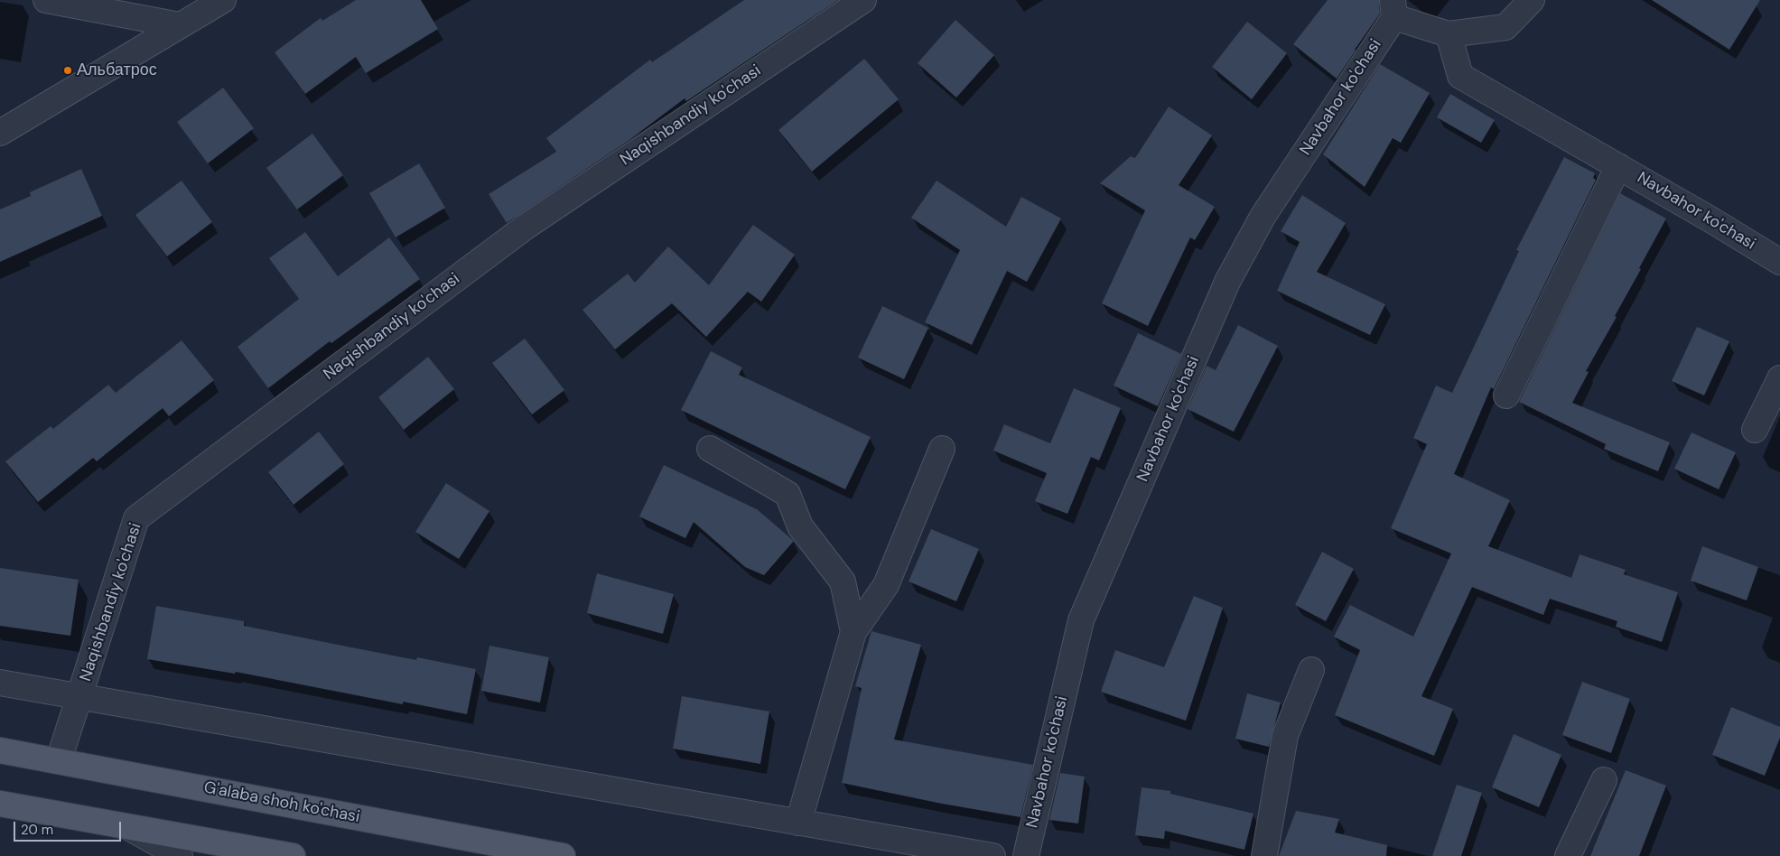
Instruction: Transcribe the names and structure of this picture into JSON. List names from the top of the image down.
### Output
{
  "streets": {
    "main road": ["G'alaba shoh ko'chasi"],
    "street": ["Navbahor ko'chasi", "Naqishbandiy ko'chasi"]
  },
  "crossings": [
    ["Naqishbandiy ko'chasi", "G'alaba shoh ko'chasi"]
  ],
  "places": ["Альбатрос"],
  "scale_bar": "20 m"
}
